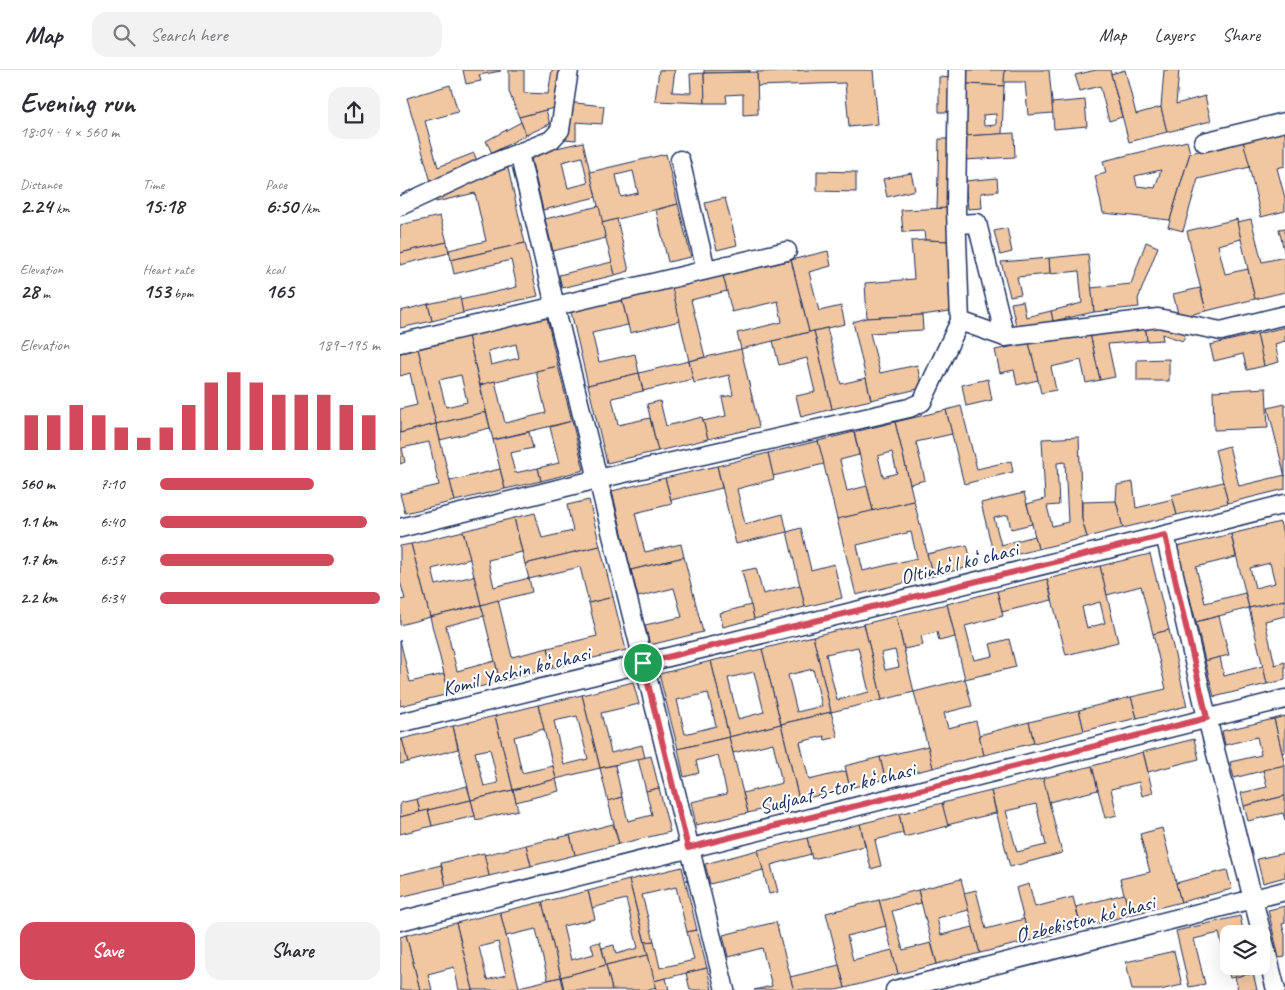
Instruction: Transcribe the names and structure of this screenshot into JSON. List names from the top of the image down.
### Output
{
  "streets": {
    "street": [
      "Oltinkoʻl koʻchasi",
      "Komil Yashin koʻchasi",
      "Sudjaat 5-tor koʻchasi",
      "Oʻzbekiston koʻchasi"
    ]
  },
  "crossings": [
    ["Oltinkoʻl koʻchasi", "Komil Yashin koʻchasi"]
  ],
  "page": {
    "header": "Map",
    "search": "Search here",
    "nav": ["Map", "Layers", "Share"],
    "heading": ["Evening run", "18:04 · 4 × 560 m"],
    "stats": [
      ["Distance", "2.24 km"],
      ["Time", "15:18"],
      ["Pace", "6:50 /km"],
      ["Elevation", "28 m"],
      ["Heart rate", "153 bpm"],
      ["kcal", "165"]
    ],
    "chart": ["Elevation", "189–195 m"],
    "list": [
      {
        "name": "560 m",
        "note": "7:10"
      },
      {
        "name": "1.1 km",
        "note": "6:40"
      },
      {
        "name": "1.7 km",
        "note": "6:57"
      },
      {
        "name": "2.2 km",
        "note": "6:34"
      }
    ],
    "buttons": ["Save", "Share"]
  }
}
